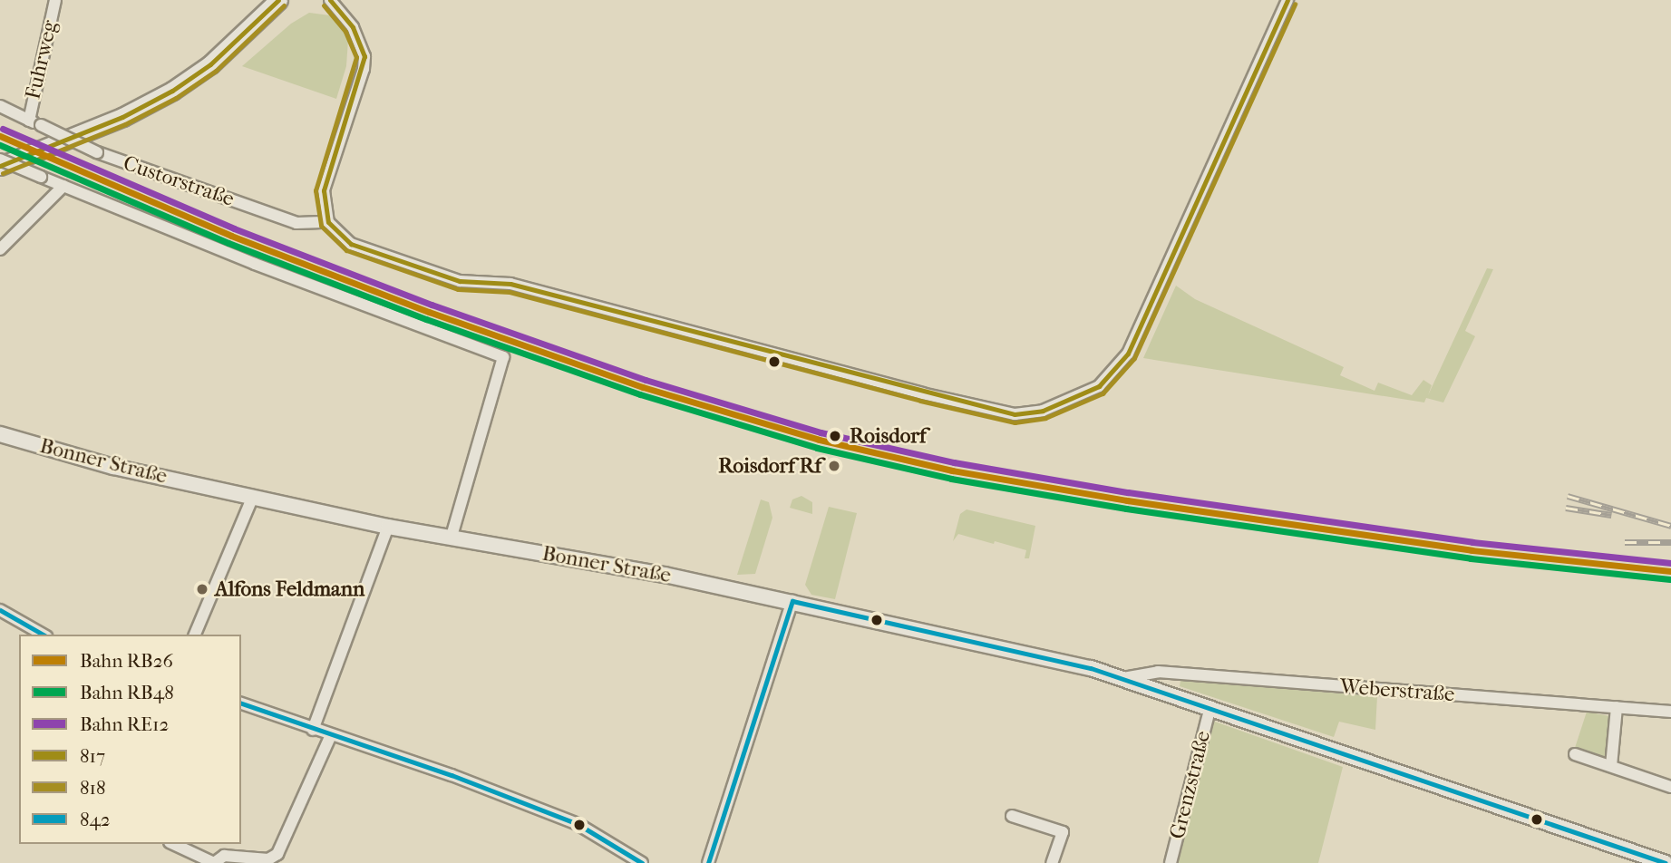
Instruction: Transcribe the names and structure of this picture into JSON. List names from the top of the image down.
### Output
{
  "streets": {
    "street": [
      "Fuhrweg",
      "Custorstraße",
      "Bonner Straße",
      "Weberstraße",
      "Grenzstraße"
    ]
  },
  "crossings": [
    ["Fuhrweg", "Custorstraße"],
    ["Bonner Straße", "Weberstraße"],
    ["Bonner Straße", "Grenzstraße"]
  ],
  "places": ["Roisdorf", "Roisdorf Rf", "Alfons Feldmann"],
  "lines": [
    "transit line 817",
    "transit line 818",
    "rail line RE12",
    "rail line RB26",
    "rail line RB48",
    "transit line 842"
  ],
  "legend": [
    "Bahn RB26",
    "Bahn RB48",
    "Bahn RE12",
    "817",
    "818",
    "842"
  ]
}
